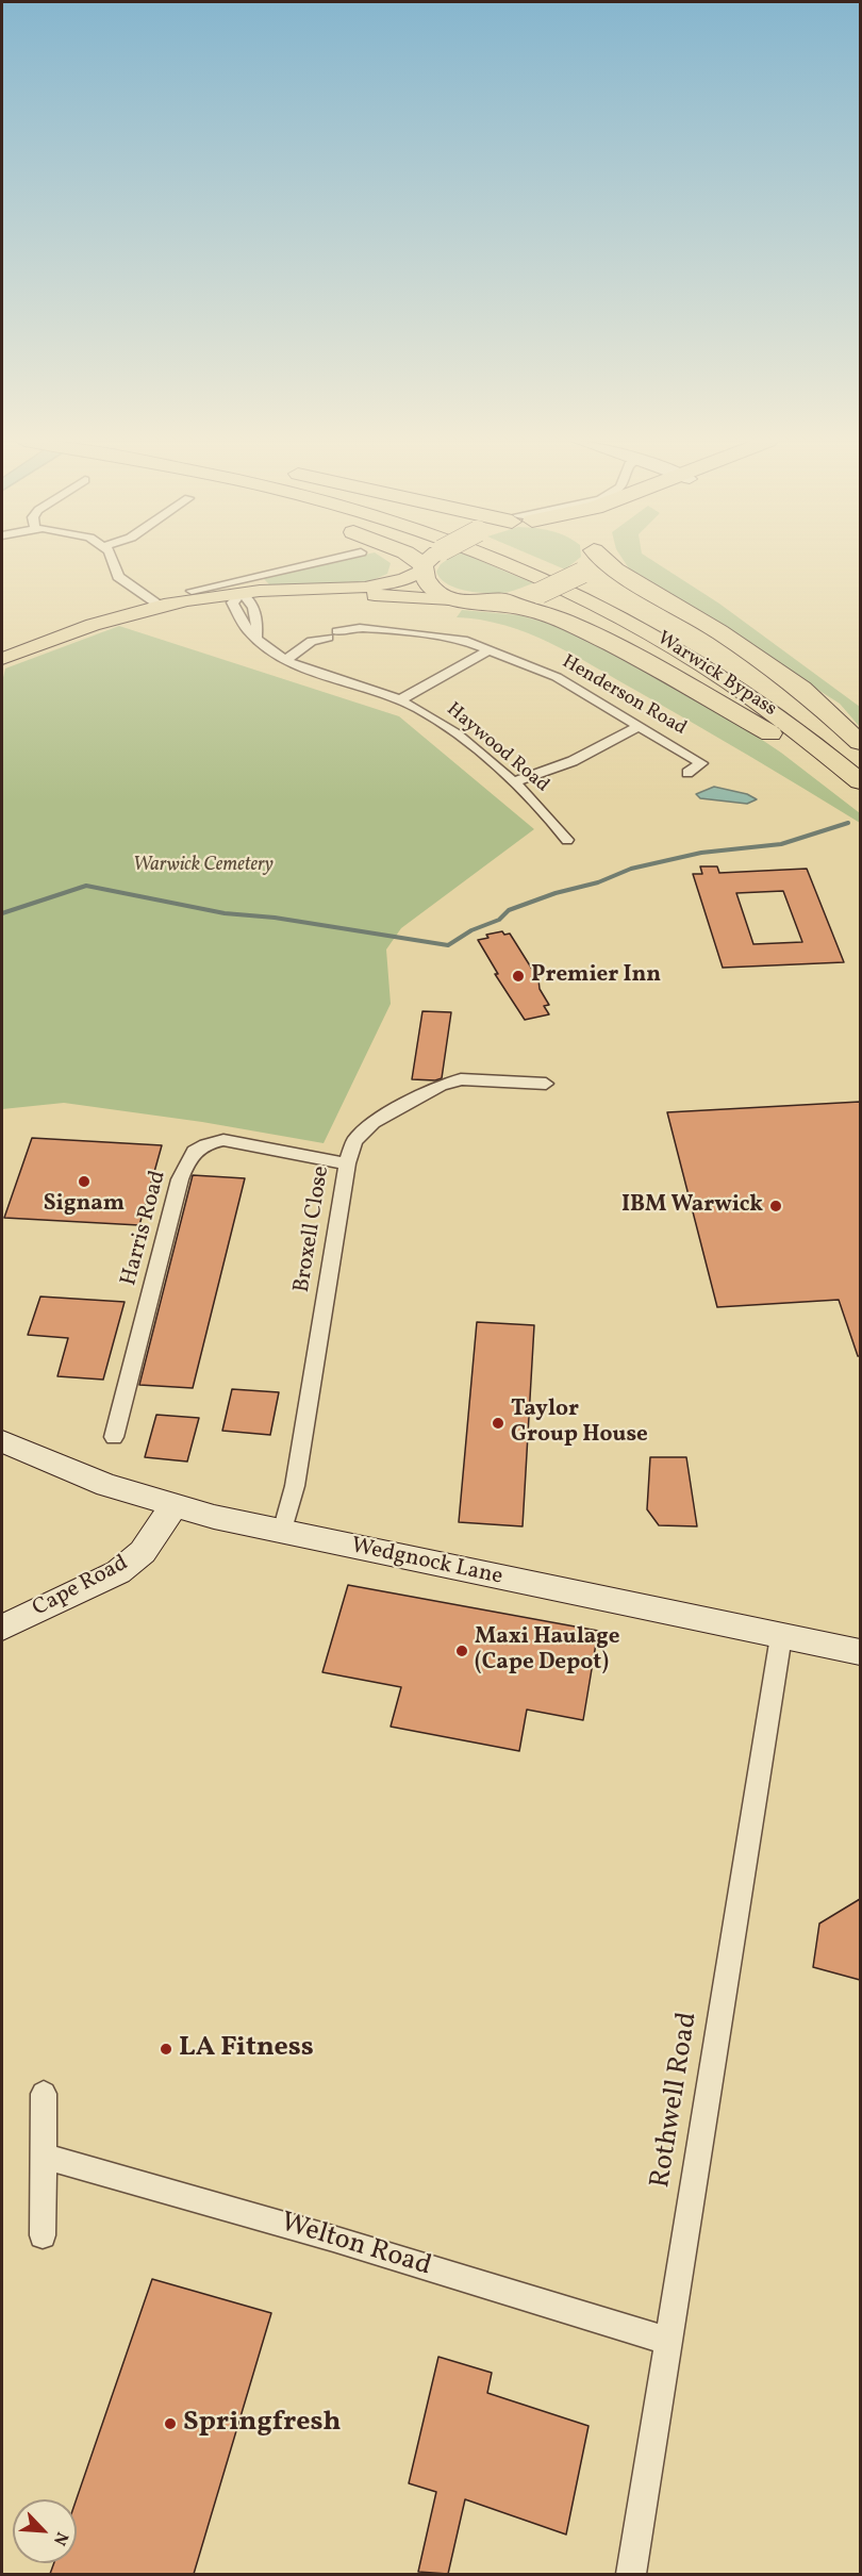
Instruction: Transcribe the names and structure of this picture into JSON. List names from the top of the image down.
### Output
{
  "streets": {
    "highway": ["Warwick Bypass"],
    "street": [
      "Henderson Road",
      "Haywood Road",
      "Harris Road",
      "Broxell Close",
      "Wedgnock Lane",
      "Cape Road",
      "Rothwell Road",
      "Welton Road"
    ]
  },
  "crossings": [
    ["Henderson Road", "Haywood Road"],
    ["Harris Road", "Broxell Close"],
    ["Broxell Close", "Wedgnock Lane"],
    ["Wedgnock Lane", "Cape Road"],
    ["Wedgnock Lane", "Rothwell Road"],
    ["Rothwell Road", "Welton Road"]
  ],
  "parks": ["Warwick Cemetery"],
  "places": [
    "Premier Inn",
    "Signam",
    "IBM Warwick",
    "Taylor Group House",
    "Maxi Haulage (Cape Depot)",
    "LA Fitness",
    "Springfresh"
  ],
  "north": "bottom right"
}
